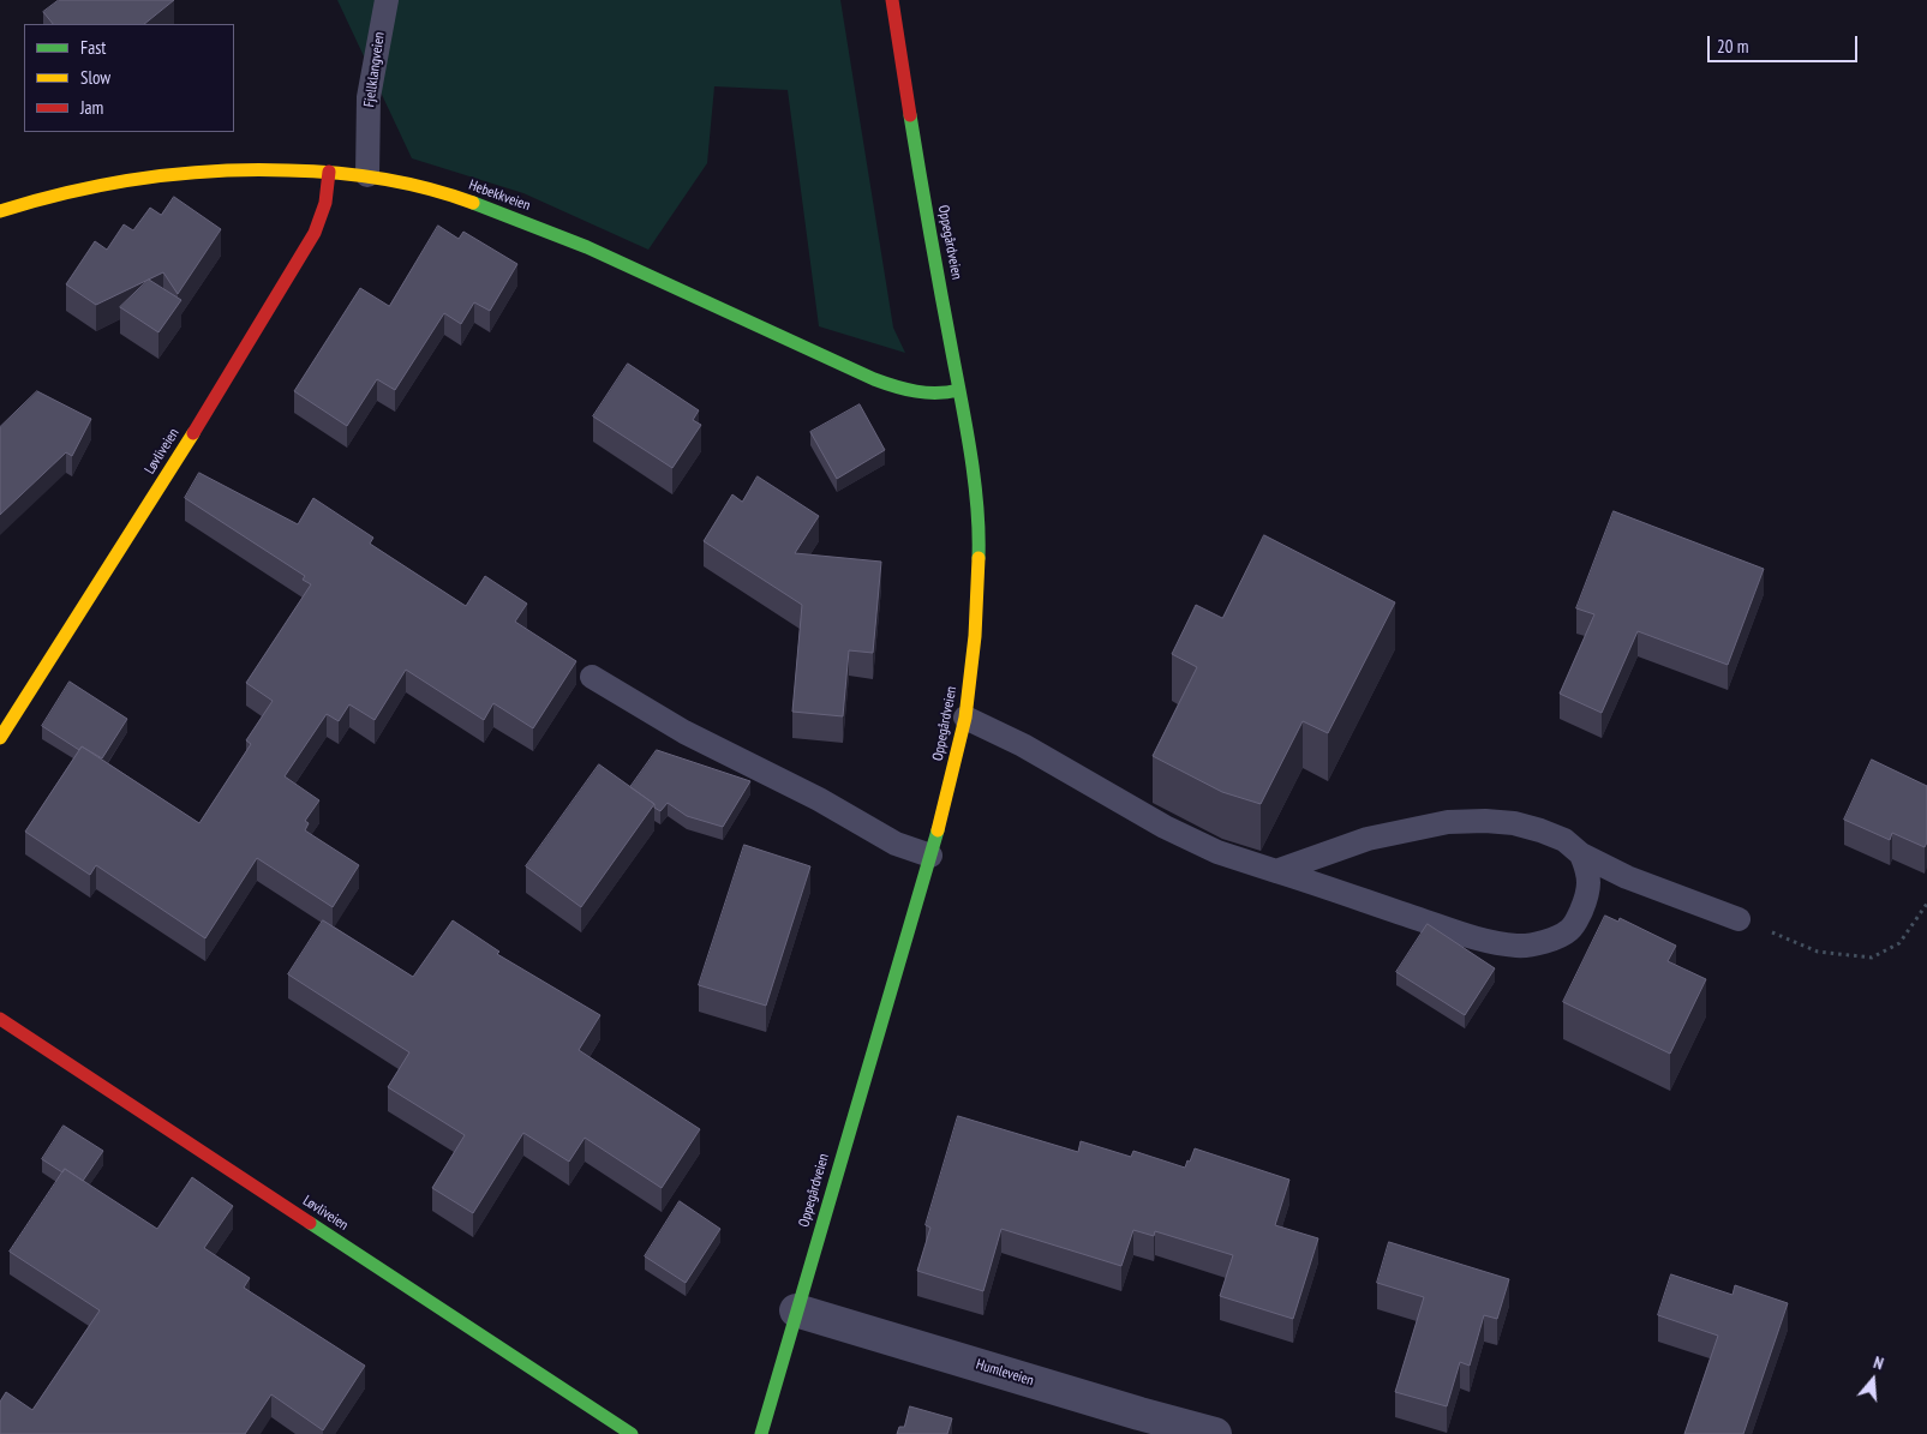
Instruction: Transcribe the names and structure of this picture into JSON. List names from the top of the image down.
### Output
{
  "streets": {
    "street": [
      "Hebekkveien",
      "Oppegårdveien",
      "Løvliveien",
      "Humleveien"
    ],
    "lane": ["Fjellklangveien"]
  },
  "crossings": [
    ["Fjellklangveien", "Hebekkveien"],
    ["Hebekkveien", "Oppegårdveien"],
    ["Hebekkveien", "Løvliveien"],
    ["Oppegårdveien", "Humleveien"]
  ],
  "legend": ["Fast", "Slow", "Jam"],
  "scale_bar": "20 m",
  "north": "top"
}
